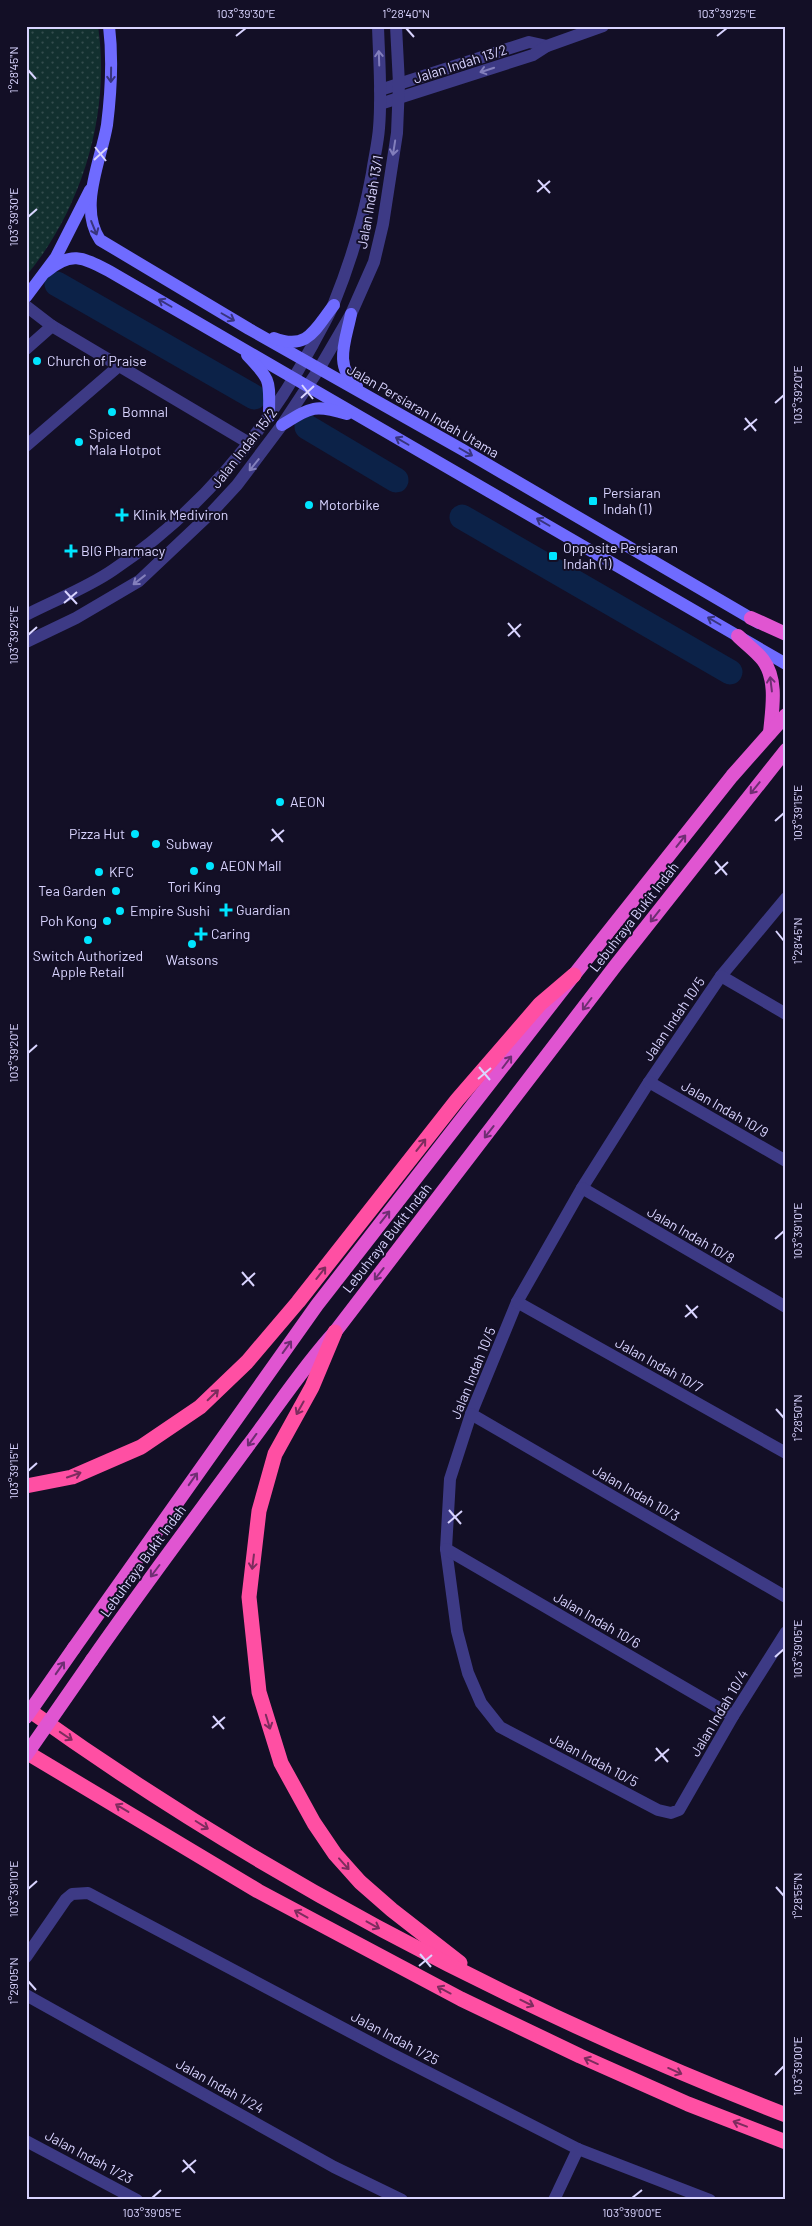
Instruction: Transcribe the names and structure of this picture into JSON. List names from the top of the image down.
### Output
{
  "streets": {
    "highway": ["Lebuhraya Bukit Indah"],
    "main road": ["Jalan Persiaran Indah Utama"],
    "street": [
      "Jalan Indah 13/2",
      "Jalan Indah 13/1",
      "Jalan Indah 15/2",
      "Jalan Indah 10/5",
      "Jalan Indah 10/9",
      "Jalan Indah 10/8",
      "Jalan Indah 10/7",
      "Jalan Indah 10/3",
      "Jalan Indah 10/6",
      "Jalan Indah 10/4",
      "Jalan Indah 1/25",
      "Jalan Indah 1/24",
      "Jalan Indah 1/23"
    ]
  },
  "crossings": [
    ["Jalan Indah 13/2", "Jalan Indah 13/1"],
    ["Jalan Indah 13/1", "Jalan Persiaran Indah Utama"],
    ["Jalan Indah 13/1", "Jalan Indah 15/2"],
    ["Jalan Persiaran Indah Utama", "Jalan Indah 15/2"],
    ["Jalan Indah 10/5", "Jalan Indah 10/9"],
    ["Jalan Indah 10/5", "Jalan Indah 10/8"],
    ["Jalan Indah 10/5", "Jalan Indah 10/7"],
    ["Jalan Indah 10/5", "Jalan Indah 10/3"],
    ["Jalan Indah 10/5", "Jalan Indah 10/6"],
    ["Jalan Indah 10/5", "Jalan Indah 10/4"],
    ["Jalan Indah 10/6", "Jalan Indah 10/4"]
  ],
  "places": {
    "other": [
      "Church of Praise",
      "Bomnal",
      "Spiced Mala Hotpot",
      "Motorbike",
      "AEON",
      "Pizza Hut",
      "Subway",
      "AEON Mall",
      "Tori King",
      "KFC",
      "Tea Garden",
      "Empire Sushi",
      "Poh Kong",
      "Switch Authorized Apple Retail",
      "Watsons"
    ],
    "transit": ["Persiaran Indah (1)", "Opposite Persiaran Indah (1)"],
    "health": [
      "Klinik Mediviron",
      "BIG Pharmacy",
      "Guardian",
      "Caring"
    ]
  },
  "coordinates": [
    "103°39'30\"E",
    "1°28'40\"N",
    "103°39'25\"E",
    "1°28'45\"N",
    "103°39'20\"E",
    "103°39'15\"E",
    "103°39'10\"E",
    "1°28'50\"N",
    "103°39'05\"E",
    "1°28'55\"N",
    "1°29'05\"N",
    "103°39'00\"E"
  ]
}
